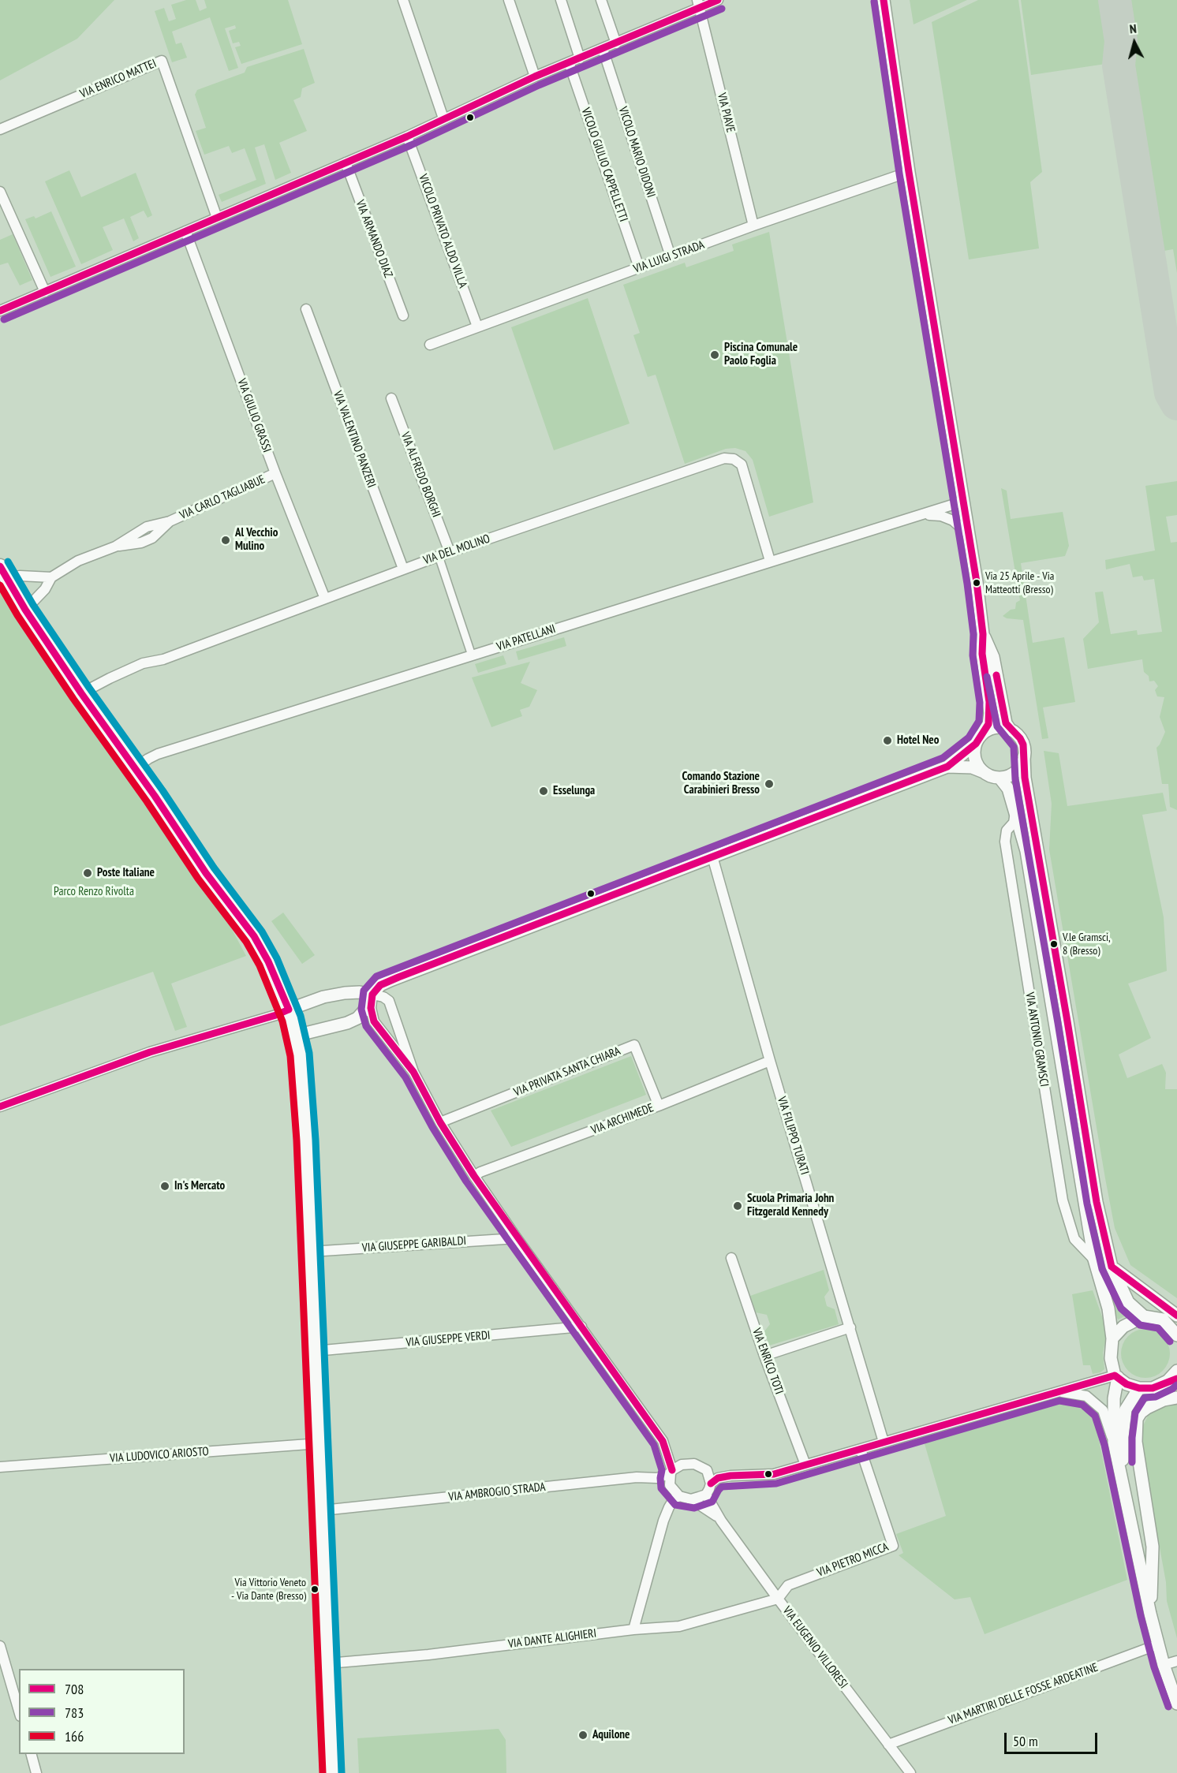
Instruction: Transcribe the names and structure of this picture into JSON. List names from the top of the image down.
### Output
{
  "streets": {
    "street": [
      "VIA ENRICO MATTEI",
      "VIA PIAVE",
      "VICOLO MARIO DIDONI",
      "VICOLO GIULIO CAPPELLETTI",
      "VICOLO PRIVATO ALDO VILLA",
      "VIA ARMANDO DIAZ",
      "VIA LUIGI STRADA",
      "VIA GIULIO GRASSI",
      "VIA VALENTINO PANZERI",
      "VIA ALFREDO BORGHI",
      "VIA CARLO TAGLIABUE",
      "VIA DEL MOLINO",
      "VIA PATELLANI",
      "VIA ANTONIO GRAMSCI",
      "VIA PRIVATA SANTA CHIARA",
      "VIA ARCHIMEDE",
      "VIA FILIPPO TURATI",
      "VIA GIUSEPPE GARIBALDI",
      "VIA GIUSEPPE VERDI",
      "VIA ENRICO TOTI",
      "VIA LUDOVICO ARIOSTO",
      "VIA AMBROGIO STRADA",
      "VIA PIETRO MICCA",
      "VIA DANTE ALIGHIERI",
      "VIA EUGENIO VILLORESI",
      "VIA MARTIRI DELLE FOSSE ARDEATINE"
    ]
  },
  "crossings": [
    ["VIA PIAVE", "VIA LUIGI STRADA"],
    ["VICOLO MARIO DIDONI", "VIA LUIGI STRADA"],
    ["VICOLO GIULIO CAPPELLETTI", "VIA LUIGI STRADA"],
    ["VICOLO PRIVATO ALDO VILLA", "VIA LUIGI STRADA"],
    ["VIA GIULIO GRASSI", "VIA CARLO TAGLIABUE"],
    ["VIA GIULIO GRASSI", "VIA DEL MOLINO"],
    ["VIA VALENTINO PANZERI", "VIA DEL MOLINO"],
    ["VIA ALFREDO BORGHI", "VIA DEL MOLINO"],
    ["VIA DEL MOLINO", "VIA PATELLANI"],
    ["VIA PRIVATA SANTA CHIARA", "VIA ARCHIMEDE"],
    ["VIA ARCHIMEDE", "VIA FILIPPO TURATI"],
    ["VIA AMBROGIO STRADA", "VIA EUGENIO VILLORESI"],
    ["VIA PIETRO MICCA", "VIA DANTE ALIGHIERI"],
    ["VIA PIETRO MICCA", "VIA EUGENIO VILLORESI"],
    ["VIA DANTE ALIGHIERI", "VIA EUGENIO VILLORESI"],
    ["VIA EUGENIO VILLORESI", "VIA MARTIRI DELLE FOSSE ARDEATINE"]
  ],
  "parks": ["Parco Renzo Rivolta"],
  "places": [
    "Piscina Comunale Paolo Foglia",
    "Al Vecchio Mulino",
    "Via 25 Aprile - Via Matteotti (Bresso)",
    "Hotel Neo",
    "Comando Stazione Carabinieri Bresso",
    "Esselunga",
    "Poste Italiane",
    "V.le Gramsci, 8 (Bresso)",
    "In's Mercato",
    "Scuola Primaria John Fitzgerald Kennedy",
    "Via Vittorio Veneto - Via Dante (Bresso)",
    "Aquilone"
  ],
  "lines": ["transit line 708", "transit line 783", "transit line 166"],
  "legend": ["708", "783", "166"],
  "scale_bar": "50 m",
  "north": "top"
}
